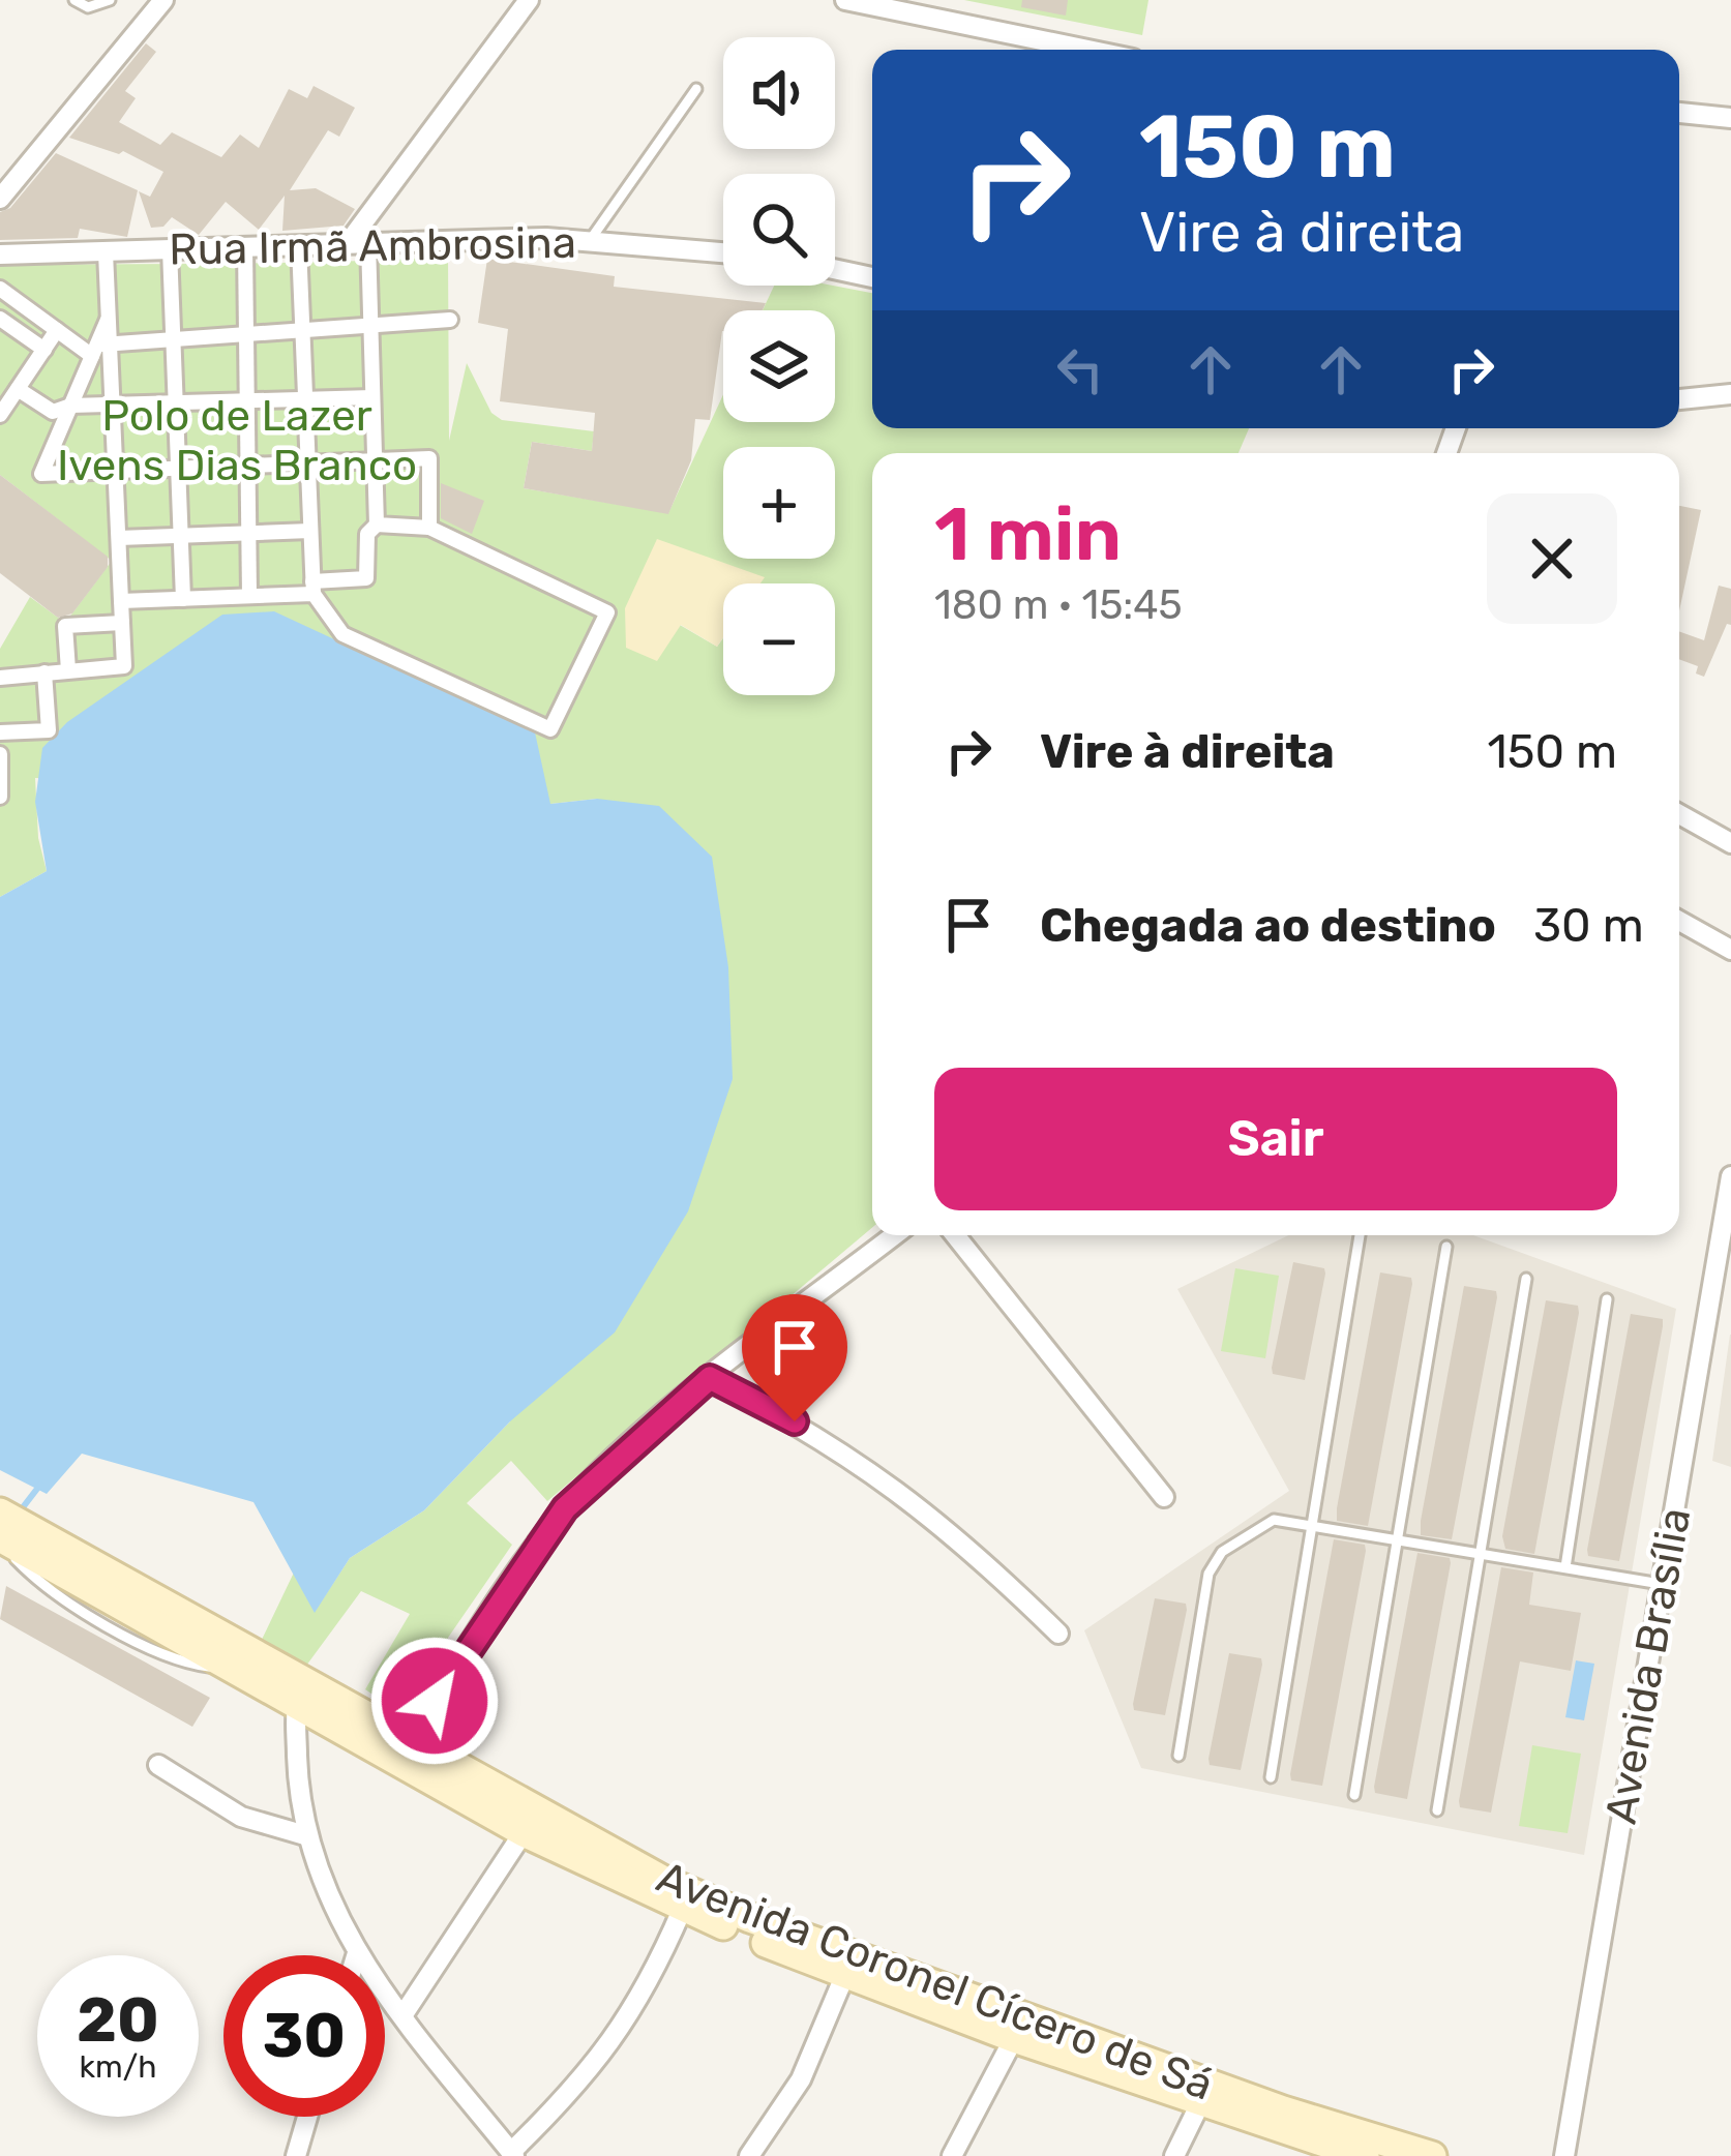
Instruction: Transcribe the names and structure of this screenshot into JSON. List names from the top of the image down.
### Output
{
  "streets": {
    "main road": ["Avenida Coronel Cícero de Sá"],
    "street": ["Rua Irmã Ambrosina", "Avenida Brasília"]
  },
  "parks": ["Polo de Lazer Ivens Dias Branco"],
  "page": {
    "map_buttons": ["+", "−"],
    "turn": ["150 m", "Vire à direita"],
    "heading": ["1 min", "180 m · 15:45"],
    "list": [
      {
        "name": "Vire à direita",
        "value": "150 m"
      },
      {
        "name": "Chegada ao destino",
        "value": "30 m"
      }
    ],
    "buttons": "Sair",
    "speed": "20 km/h",
    "limit": "30"
  }
}
